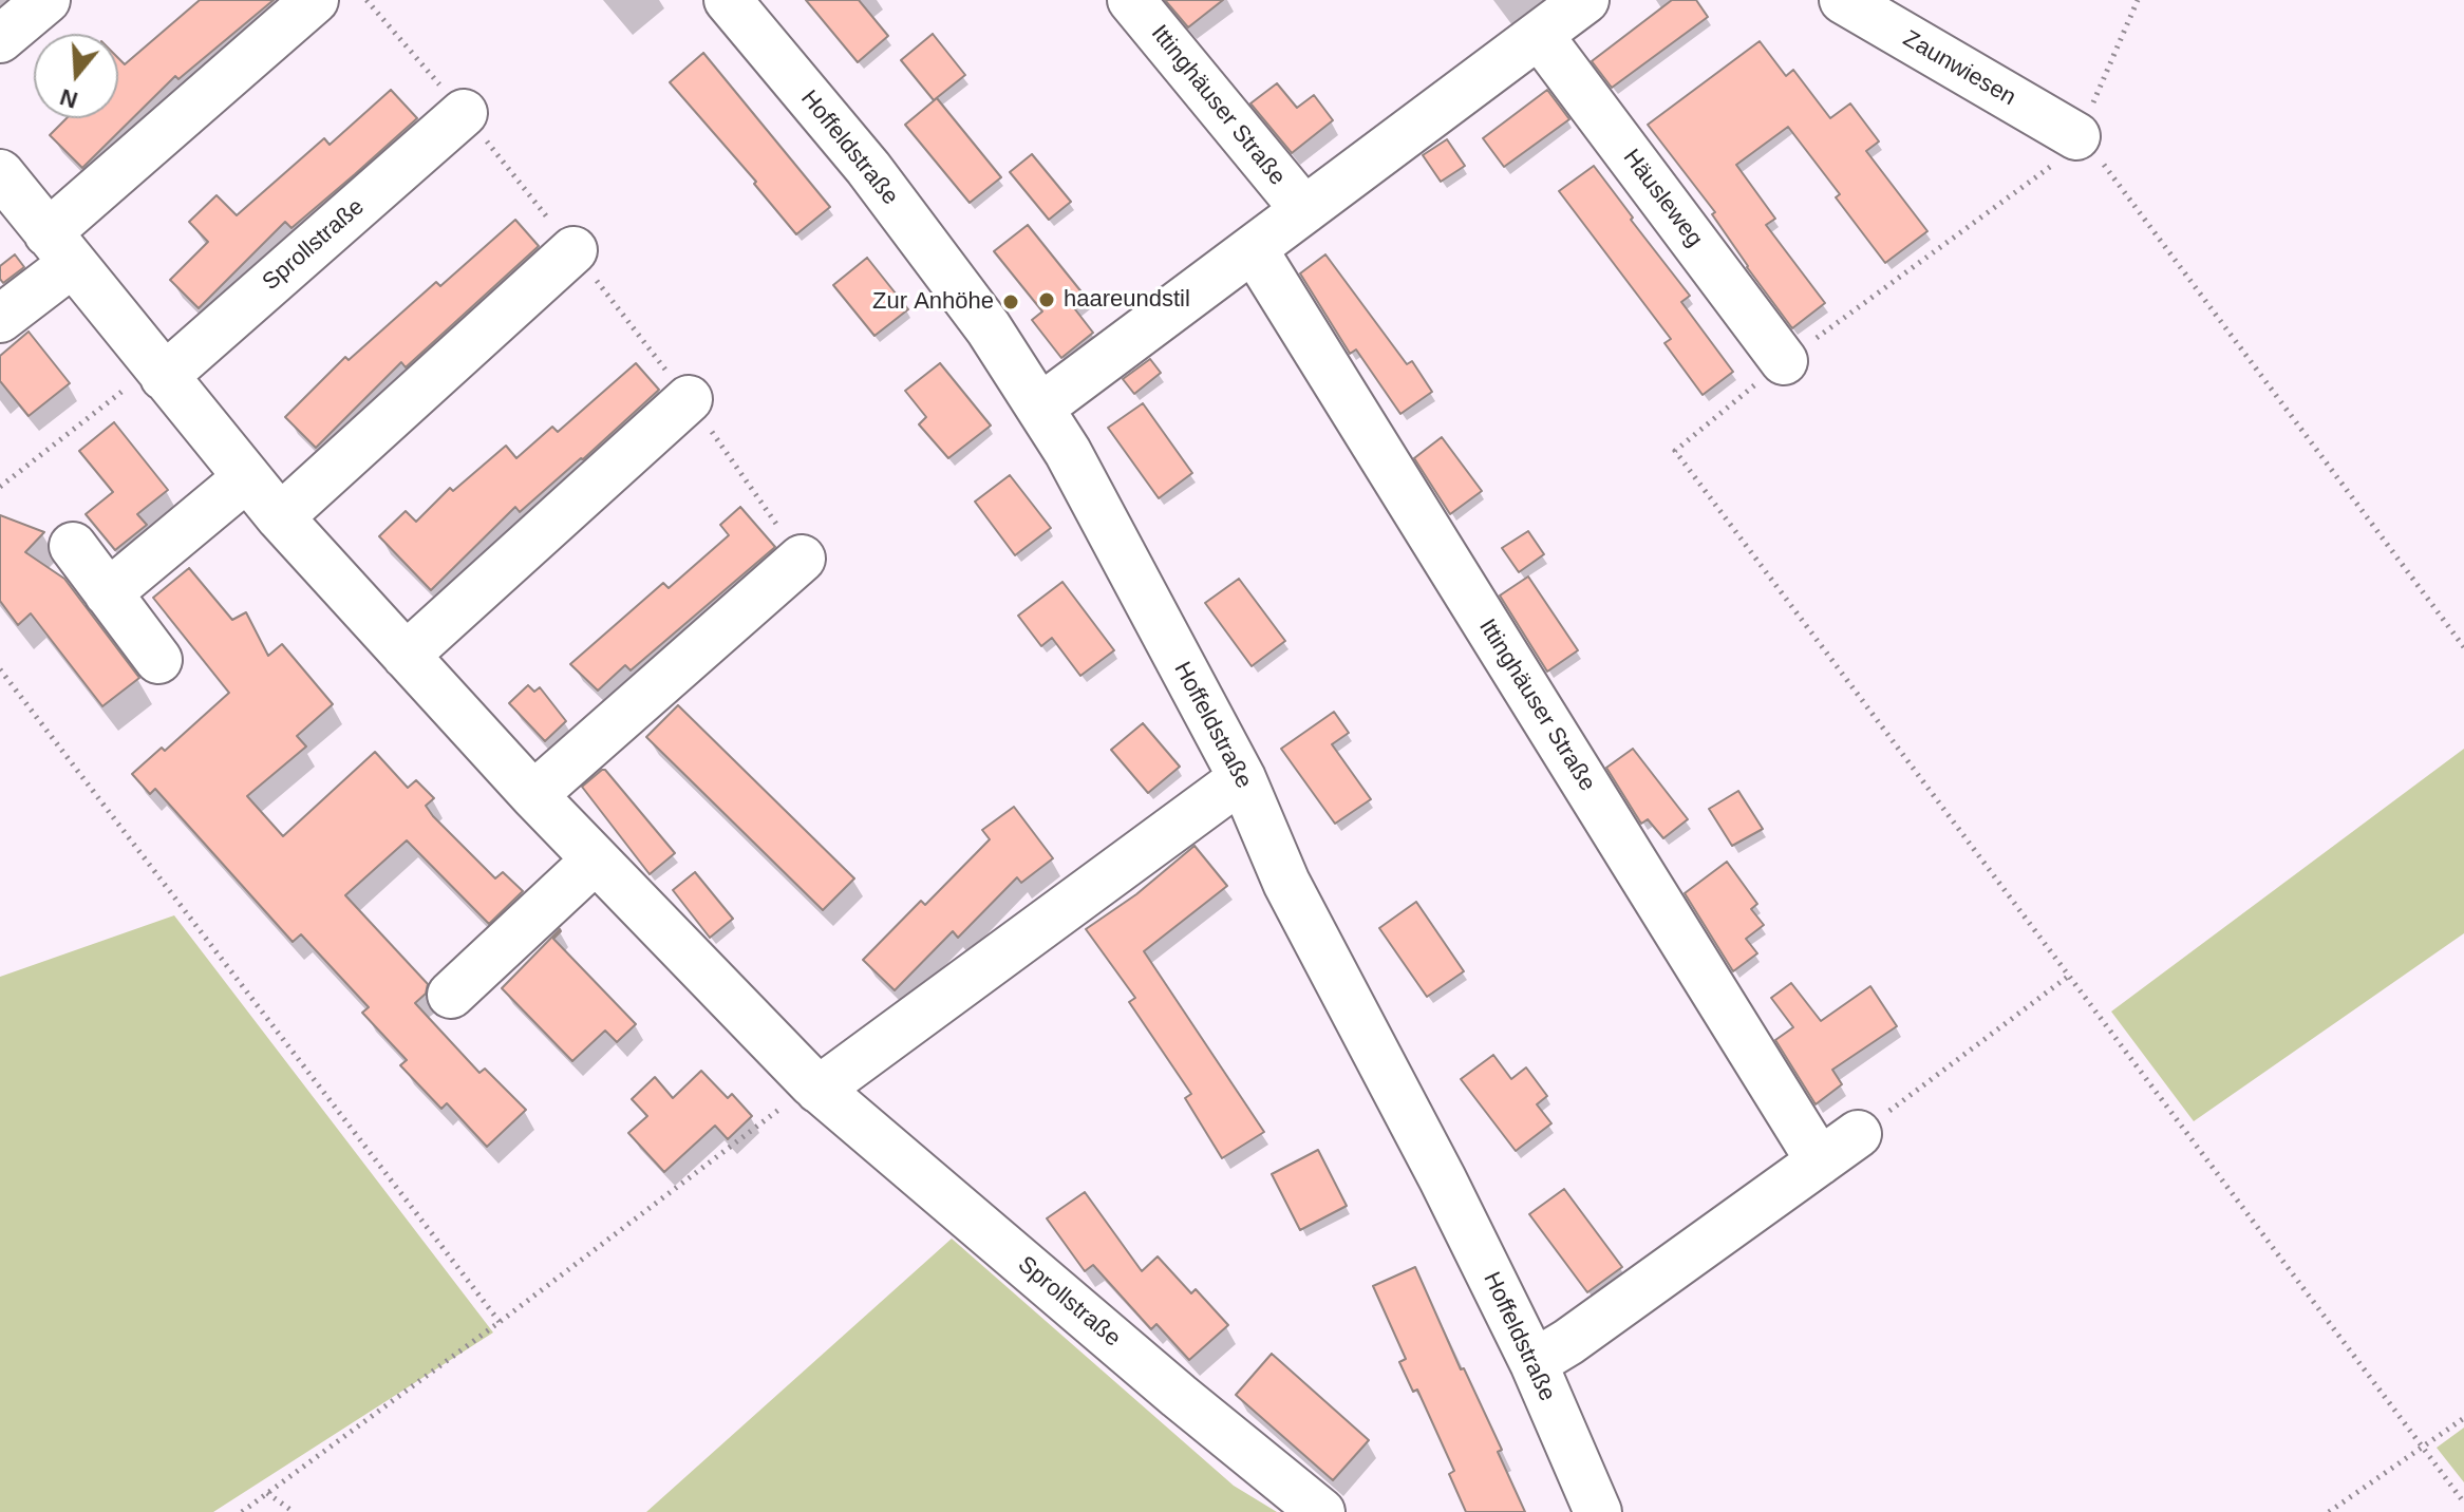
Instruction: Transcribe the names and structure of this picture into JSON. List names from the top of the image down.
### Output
{
  "streets": {
    "street": [
      "Zaunwiesen",
      "Ittinghäuser Straße",
      "Hoffeldstraße",
      "Häusleweg",
      "Sprollstraße"
    ]
  },
  "places": ["haareundstil", "Zur Anhöhe"],
  "north": "bottom"
}
